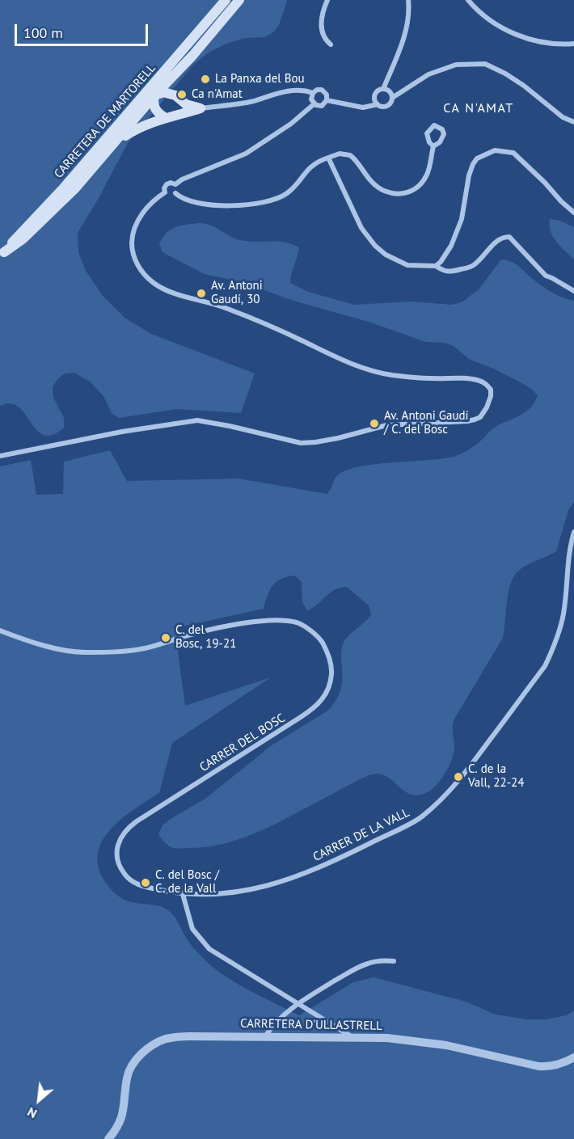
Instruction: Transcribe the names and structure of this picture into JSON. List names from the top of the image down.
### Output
{
  "streets": {
    "main road": ["CARRETERA DE MARTORELL"],
    "street": ["CARRER DEL BOSC", "CARRER DE LA VALL", "CARRETERA D'ULLASTRELL"]
  },
  "crossings": [
    ["CARRER DEL BOSC", "CARRER DE LA VALL"]
  ],
  "districts": ["CA N'AMAT"],
  "places": [
    "La Panxa del Bou",
    "Ca n'Amat",
    "Av. Antoni Gaudí, 30",
    "Av. Antoni Gaudí / C. del Bosc",
    "C. del Bosc, 19-21",
    "C. de la Vall, 22-24",
    "C. del Bosc / C. de la Vall"
  ],
  "scale_bar": "100 m",
  "north": "bottom left"
}
